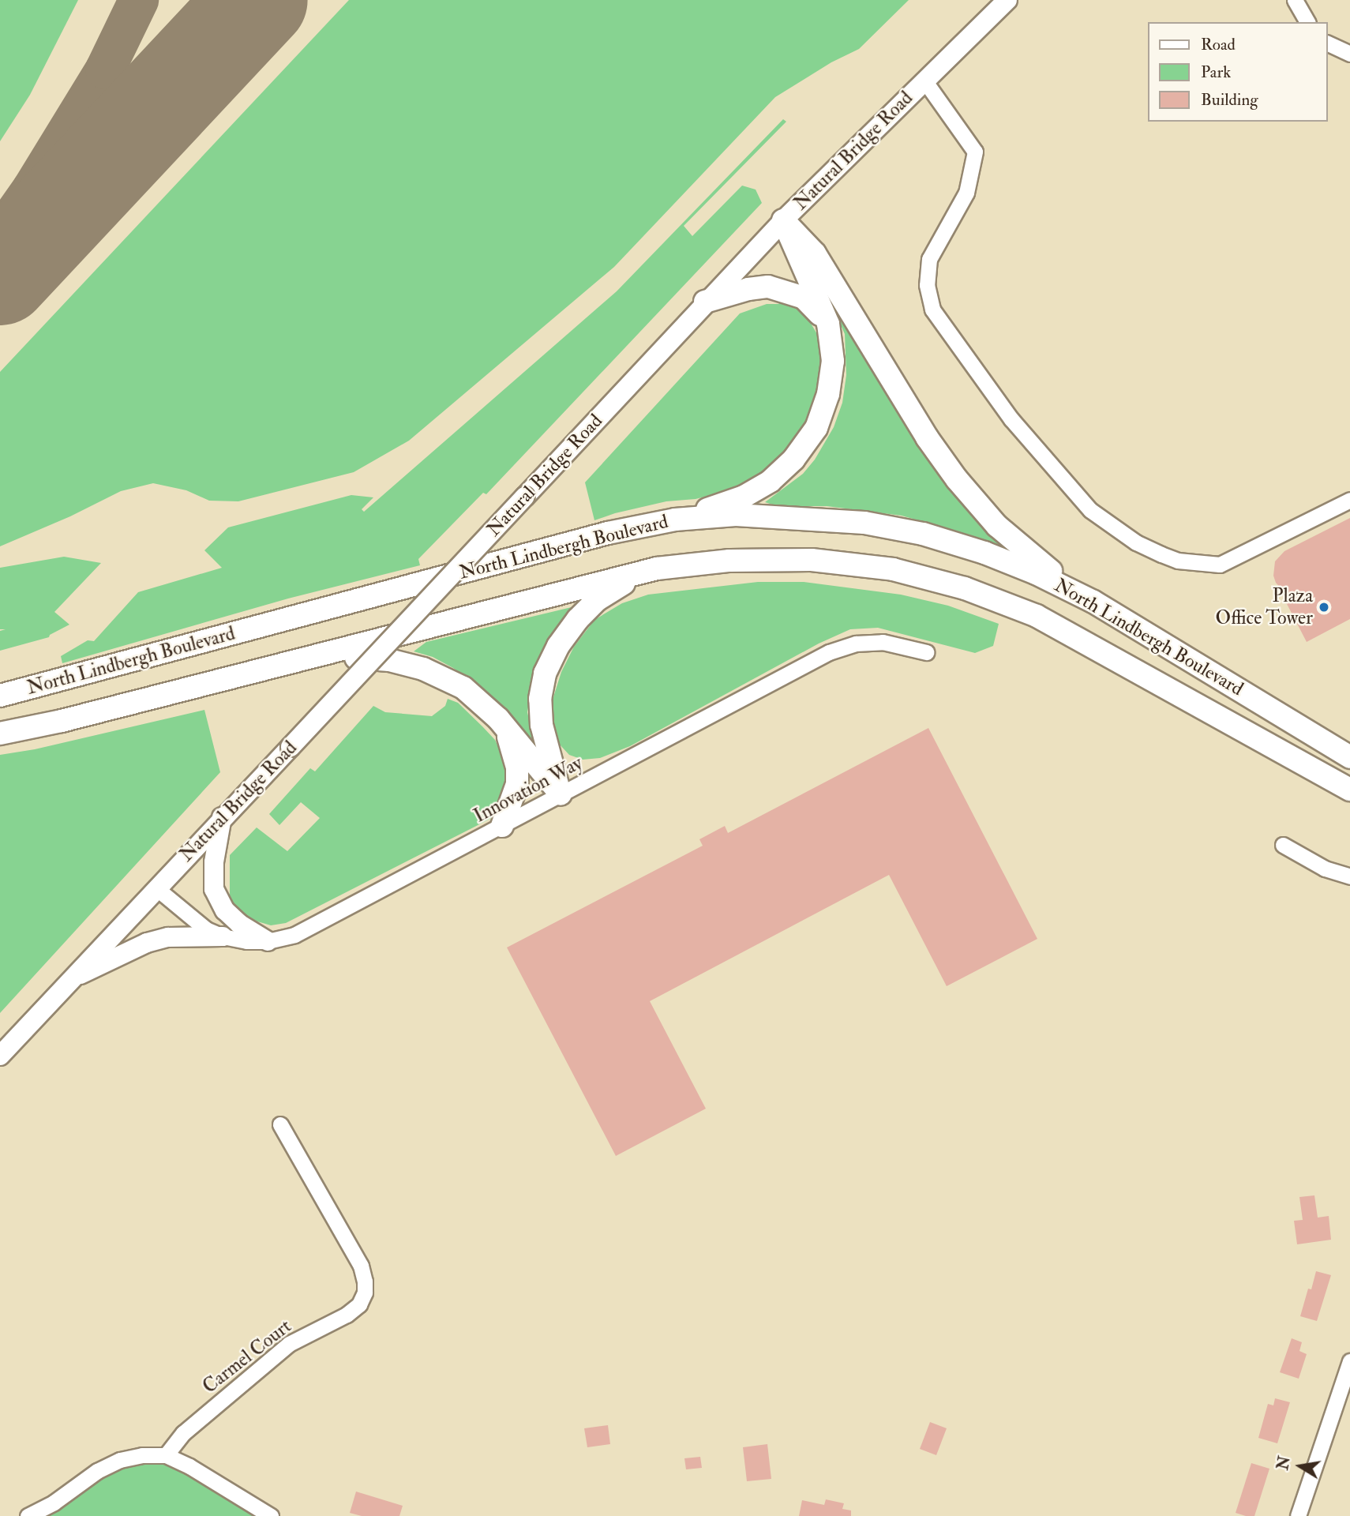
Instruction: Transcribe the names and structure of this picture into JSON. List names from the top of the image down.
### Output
{
  "streets": {
    "highway": ["North Lindbergh Boulevard"],
    "main road": ["Natural Bridge Road"],
    "street": ["Innovation Way", "Carmel Court"]
  },
  "crossings": [
    ["Natural Bridge Road", "Innovation Way"]
  ],
  "places": ["Plaza Office Tower"],
  "legend": ["Road", "Park", "Building"],
  "north": "left"
}
